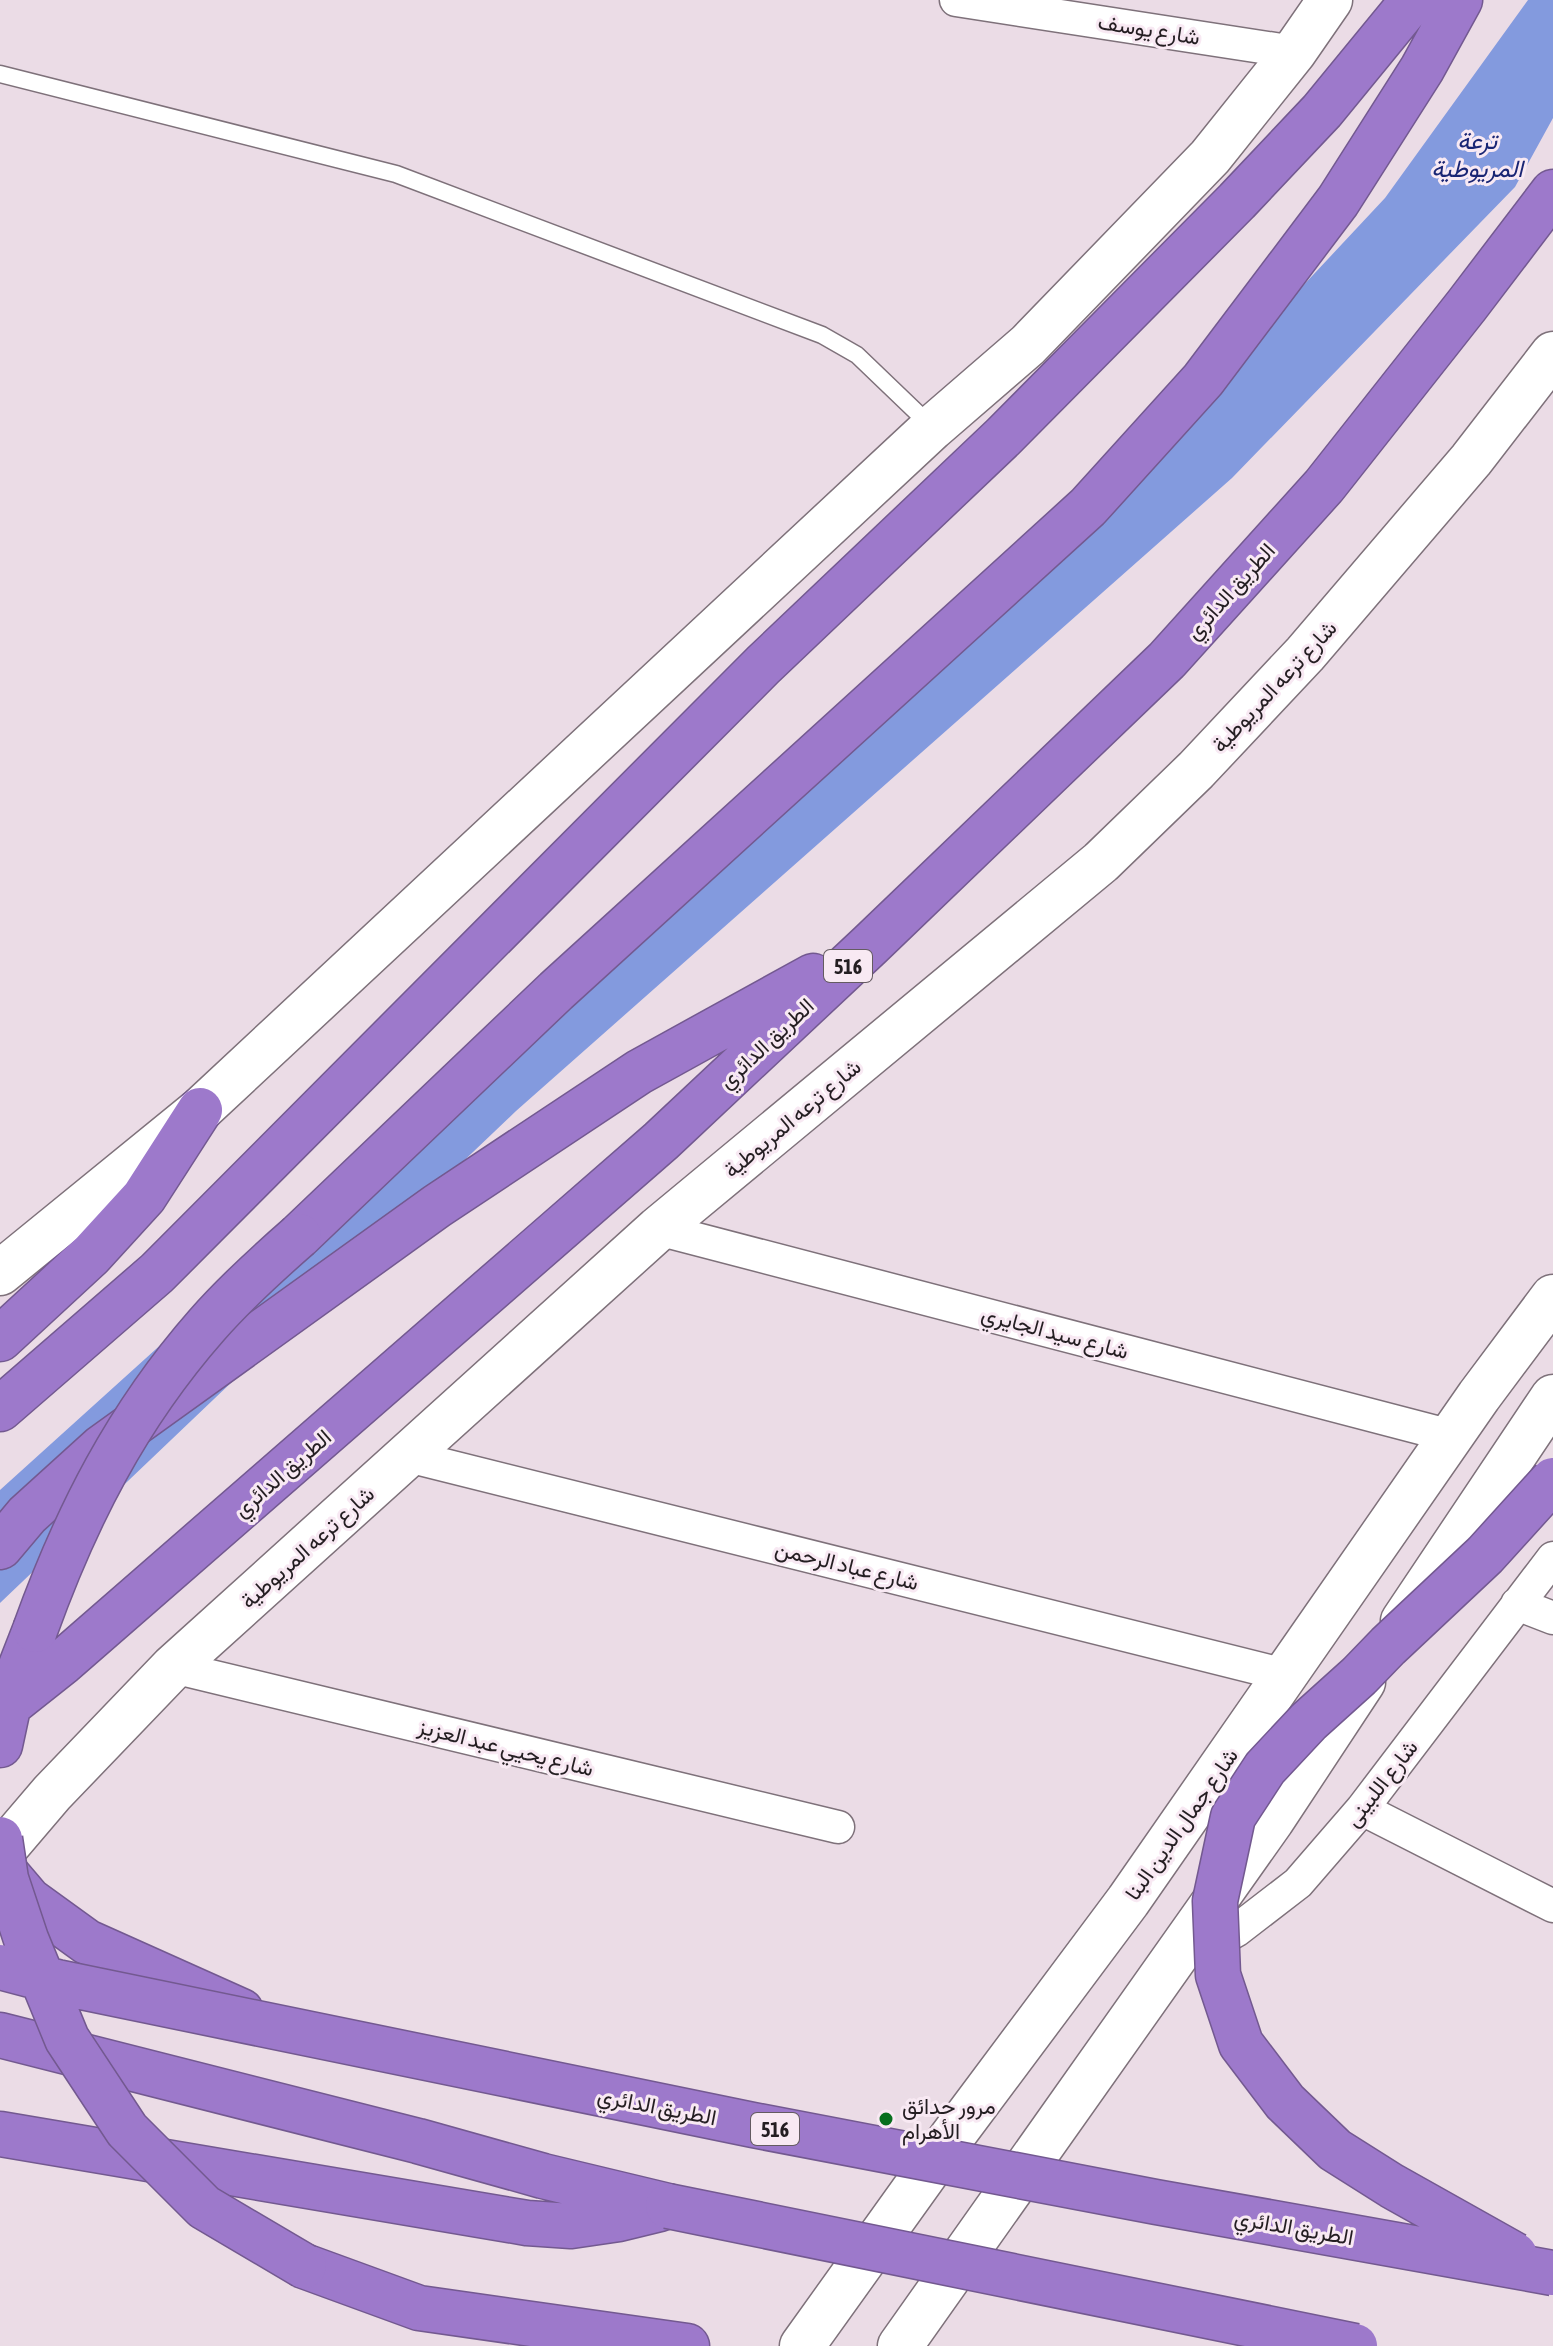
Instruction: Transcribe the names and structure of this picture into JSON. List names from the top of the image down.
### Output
{
  "streets": {
    "highway": ["الطريق الدائري", "516"],
    "main road": ["شارع ترعه المريوطية", "شارع جمال الدين البنا"],
    "street": [
      "شارع يوسف",
      "شارع سيد الجايري",
      "شارع عباد الرحمن",
      "شارع يحيي عبد العزيز",
      "شارع اللبينى"
    ]
  },
  "crossings": [
    ["شارع ترعه المريوطية", "شارع سيد الجايري"],
    ["شارع ترعه المريوطية", "شارع عباد الرحمن"],
    ["شارع ترعه المريوطية", "شارع يحيي عبد العزيز"],
    ["شارع سيد الجايري", "شارع جمال الدين البنا"],
    ["شارع عباد الرحمن", "شارع جمال الدين البنا"]
  ],
  "water": ["ترعة المريوطية"],
  "places": ["مرور حدائق الأهرام"]
}
